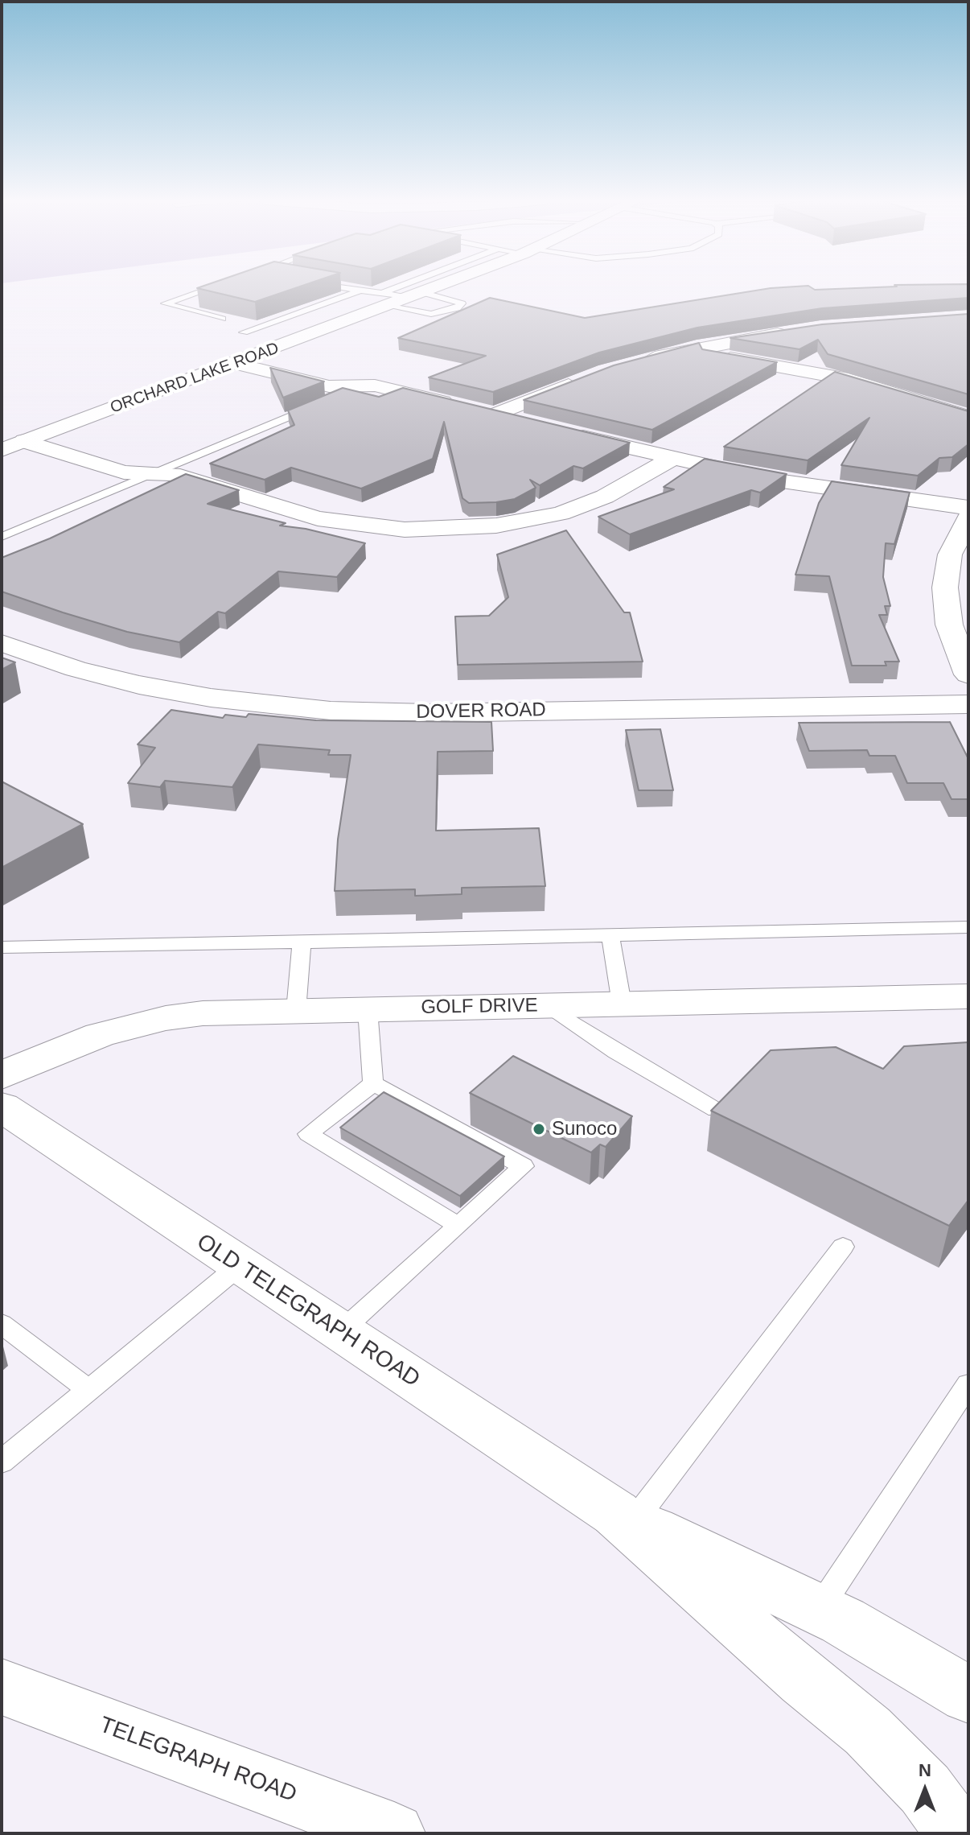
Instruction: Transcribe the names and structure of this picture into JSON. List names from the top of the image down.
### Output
{
  "streets": {
    "main road": [
      "ORCHARD LAKE ROAD",
      "DOVER ROAD",
      "GOLF DRIVE",
      "OLD TELEGRAPH ROAD",
      "TELEGRAPH ROAD"
    ]
  },
  "places": ["Sunoco"],
  "north": "top"
}
